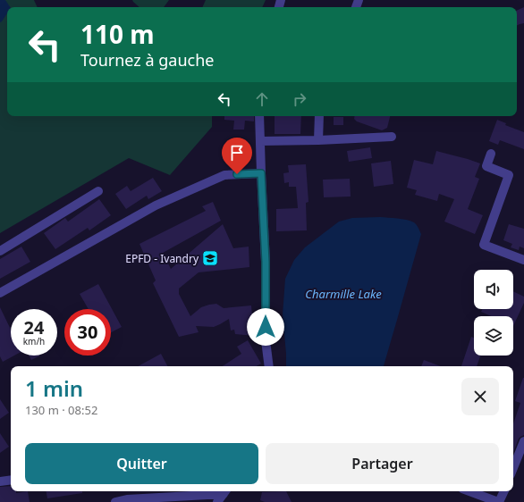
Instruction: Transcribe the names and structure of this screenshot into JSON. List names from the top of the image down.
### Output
{
  "water": ["Charmille Lake"],
  "places": {
    "school or university": ["EPFD - Ivandry"]
  },
  "page": {
    "turn": ["110 m", "Tournez à gauche"],
    "speed": "24 km/h",
    "limit": "30",
    "heading": ["1 min", "130 m · 08:52"],
    "buttons": ["Quitter", "Partager"]
  }
}
